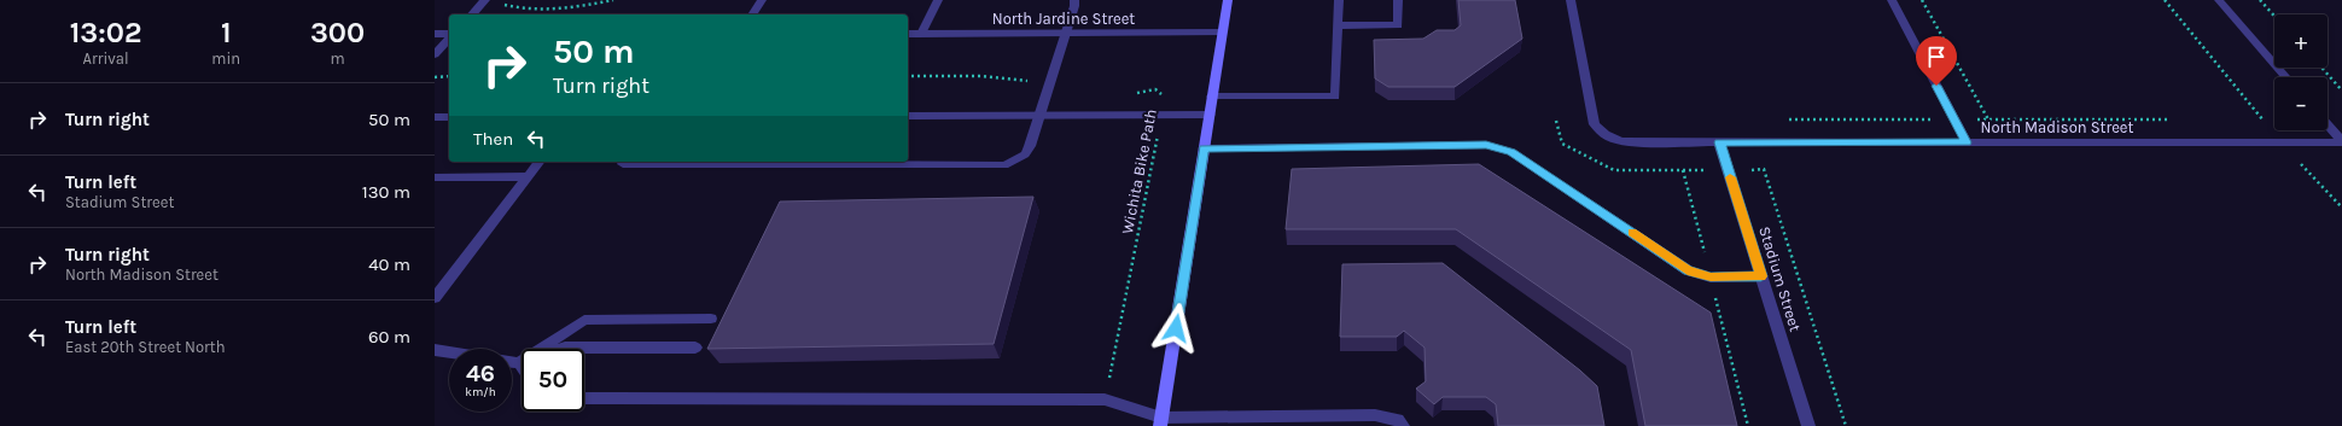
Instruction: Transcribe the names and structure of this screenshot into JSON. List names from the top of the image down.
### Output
{
  "streets": {
    "street": ["North Jardine Street", "North Madison Street", "Stadium Street"],
    "path": ["Wichita Bike Path"]
  },
  "crossings": [
    ["North Madison Street", "Stadium Street"]
  ],
  "page": {
    "eta": [
      "13:02",
      "Arrival",
      "1",
      "min",
      "300",
      "m"
    ],
    "map_buttons": ["+", "−"],
    "turn": ["50 m", "Turn right"],
    "list": [
      {
        "name": "Turn right",
        "value": "50 m"
      },
      {
        "name": "Turn left",
        "note": "Stadium Street",
        "value": "130 m"
      },
      {
        "name": "Turn right",
        "note": "North Madison Street",
        "value": "40 m"
      },
      {
        "name": "Turn left",
        "note": "East 20th Street North",
        "value": "60 m"
      }
    ],
    "then": "Then",
    "speed": "46 km/h",
    "limit": "50"
  }
}
